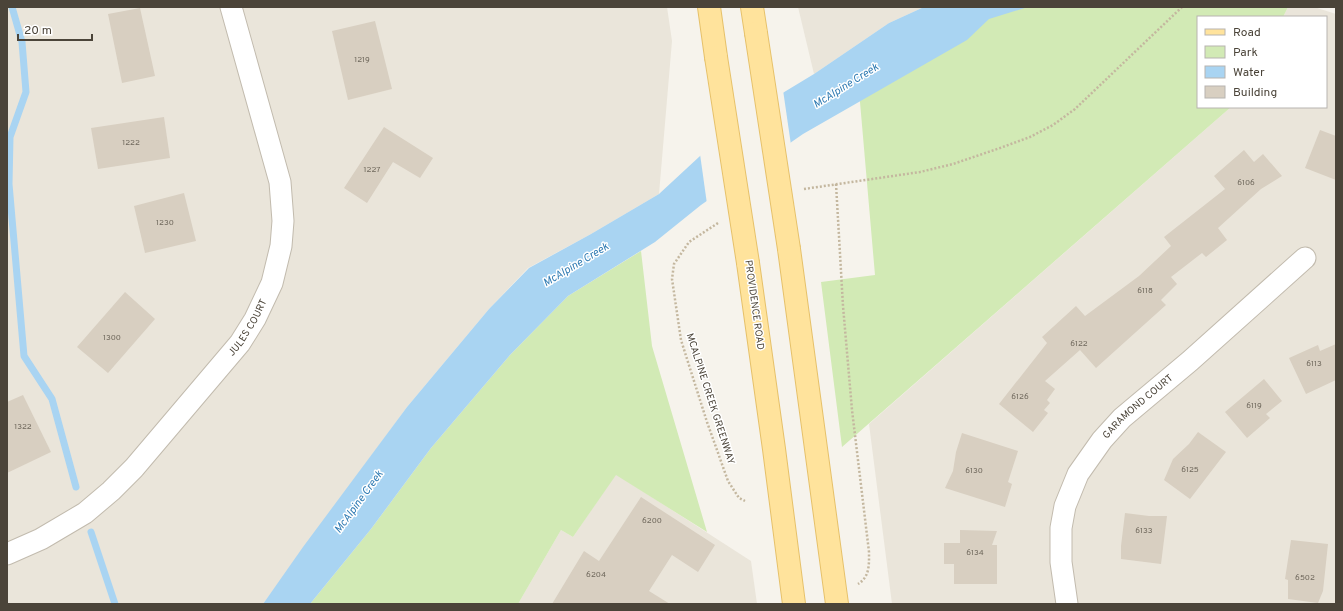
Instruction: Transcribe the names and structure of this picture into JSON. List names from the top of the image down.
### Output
{
  "streets": {
    "main road": ["PROVIDENCE ROAD"],
    "street": ["JULES COURT", "GARAMOND COURT"],
    "path": ["MCALPINE CREEK GREENWAY"]
  },
  "water": ["McAlpine Creek"],
  "house_numbers": [
    "1219",
    "1222",
    "1227",
    "6106",
    "1230",
    "6118",
    "1300",
    "6122",
    "6113",
    "6126",
    "6119",
    "1322",
    "6125",
    "6130",
    "6200",
    "6133",
    "6134",
    "6204",
    "6502"
  ],
  "legend": [
    "Road",
    "Park",
    "Water",
    "Building"
  ],
  "scale_bar": "20 m"
}
